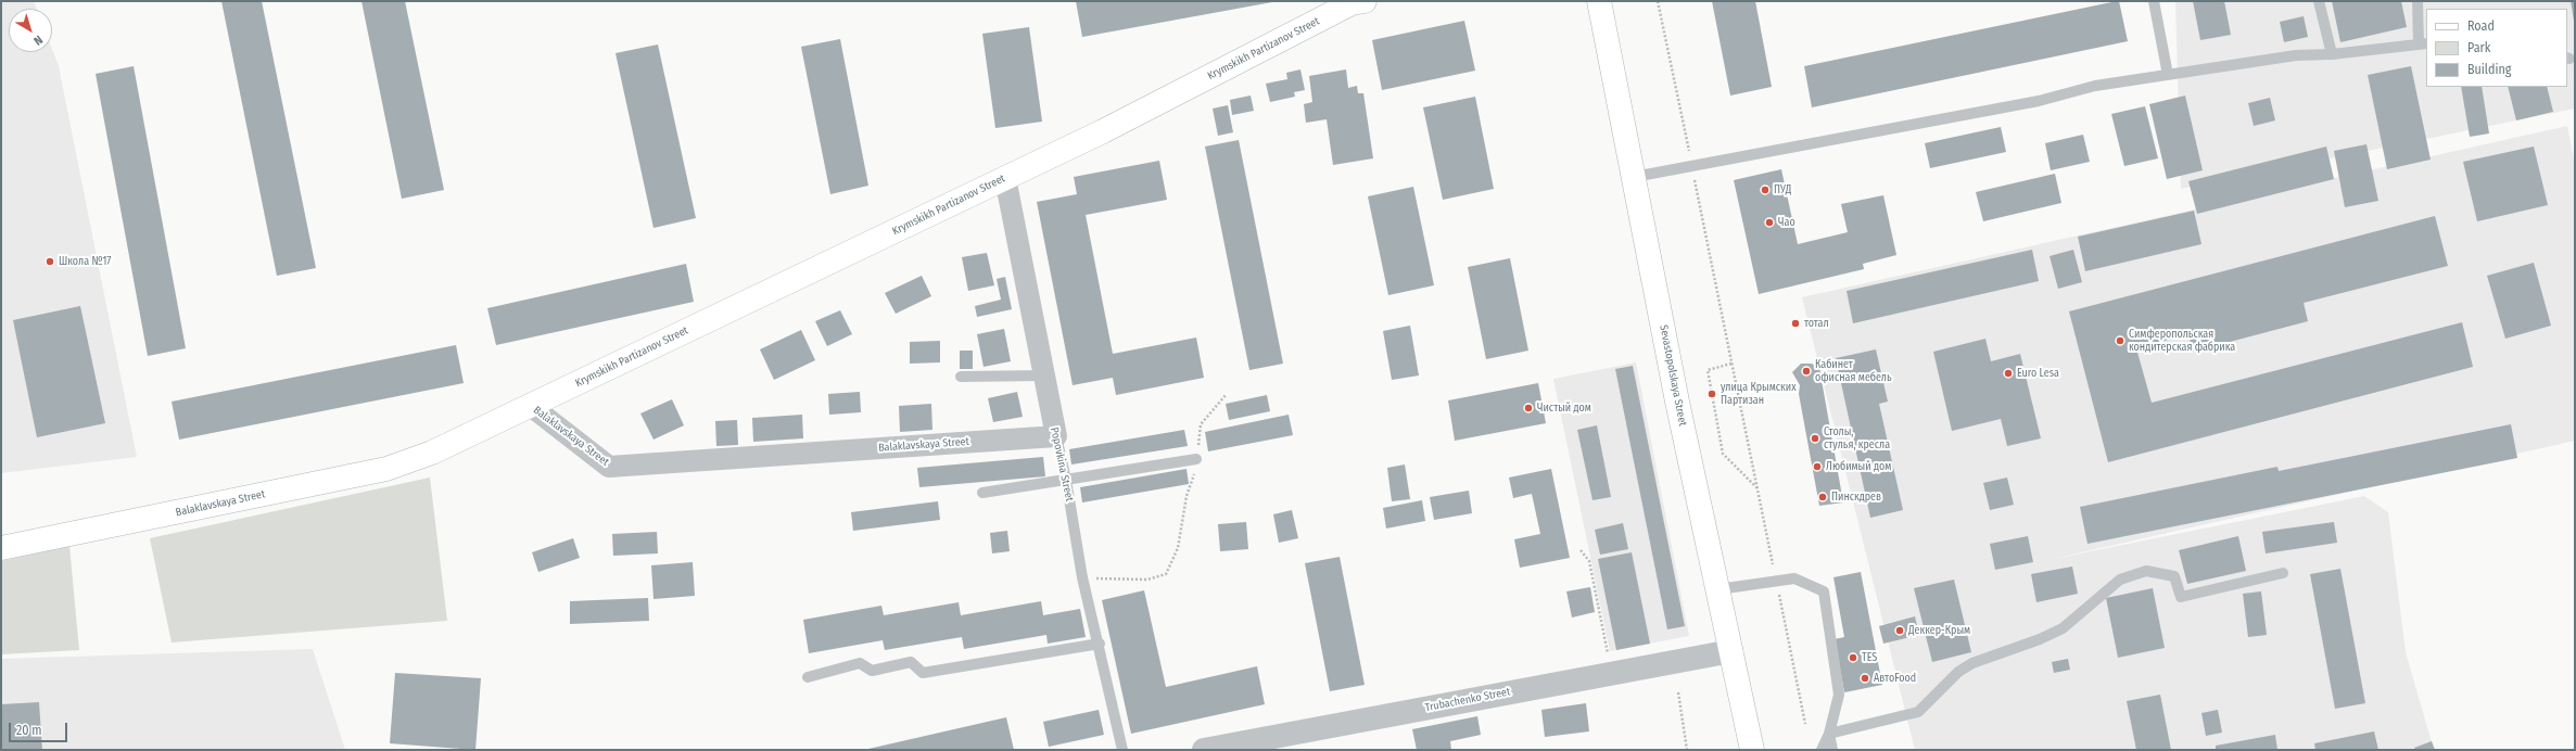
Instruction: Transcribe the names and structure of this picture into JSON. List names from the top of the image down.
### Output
{
  "streets": {
    "main road": ["Krymskikh Partizanov Street", "Sevastopolskaya Street", "Balaklavskaya Street"],
    "street": ["Popovkina Street", "Trubachenko Street"]
  },
  "crossings": [
    ["Krymskikh Partizanov Street", "Balaklavskaya Street"],
    ["Krymskikh Partizanov Street", "Popovkina Street"],
    ["Sevastopolskaya Street", "Trubachenko Street"],
    ["Balaklavskaya Street", "Popovkina Street"]
  ],
  "places": [
    "ПУД",
    "Чао",
    "Школа №17",
    "тотал",
    "Симферопольская кондитерская фабрика",
    "Кабинет офисная мебель",
    "Euro Lesa",
    "улица Крымских Партизан",
    "Чистый дом",
    "Столы, стулья, кресла",
    "Любимый дом",
    "Пинскдрев",
    "Деккер-Крым",
    "TES",
    "АвтоFood"
  ],
  "legend": ["Road", "Park", "Building"],
  "scale_bar": "20 m",
  "north": "bottom right"
}
